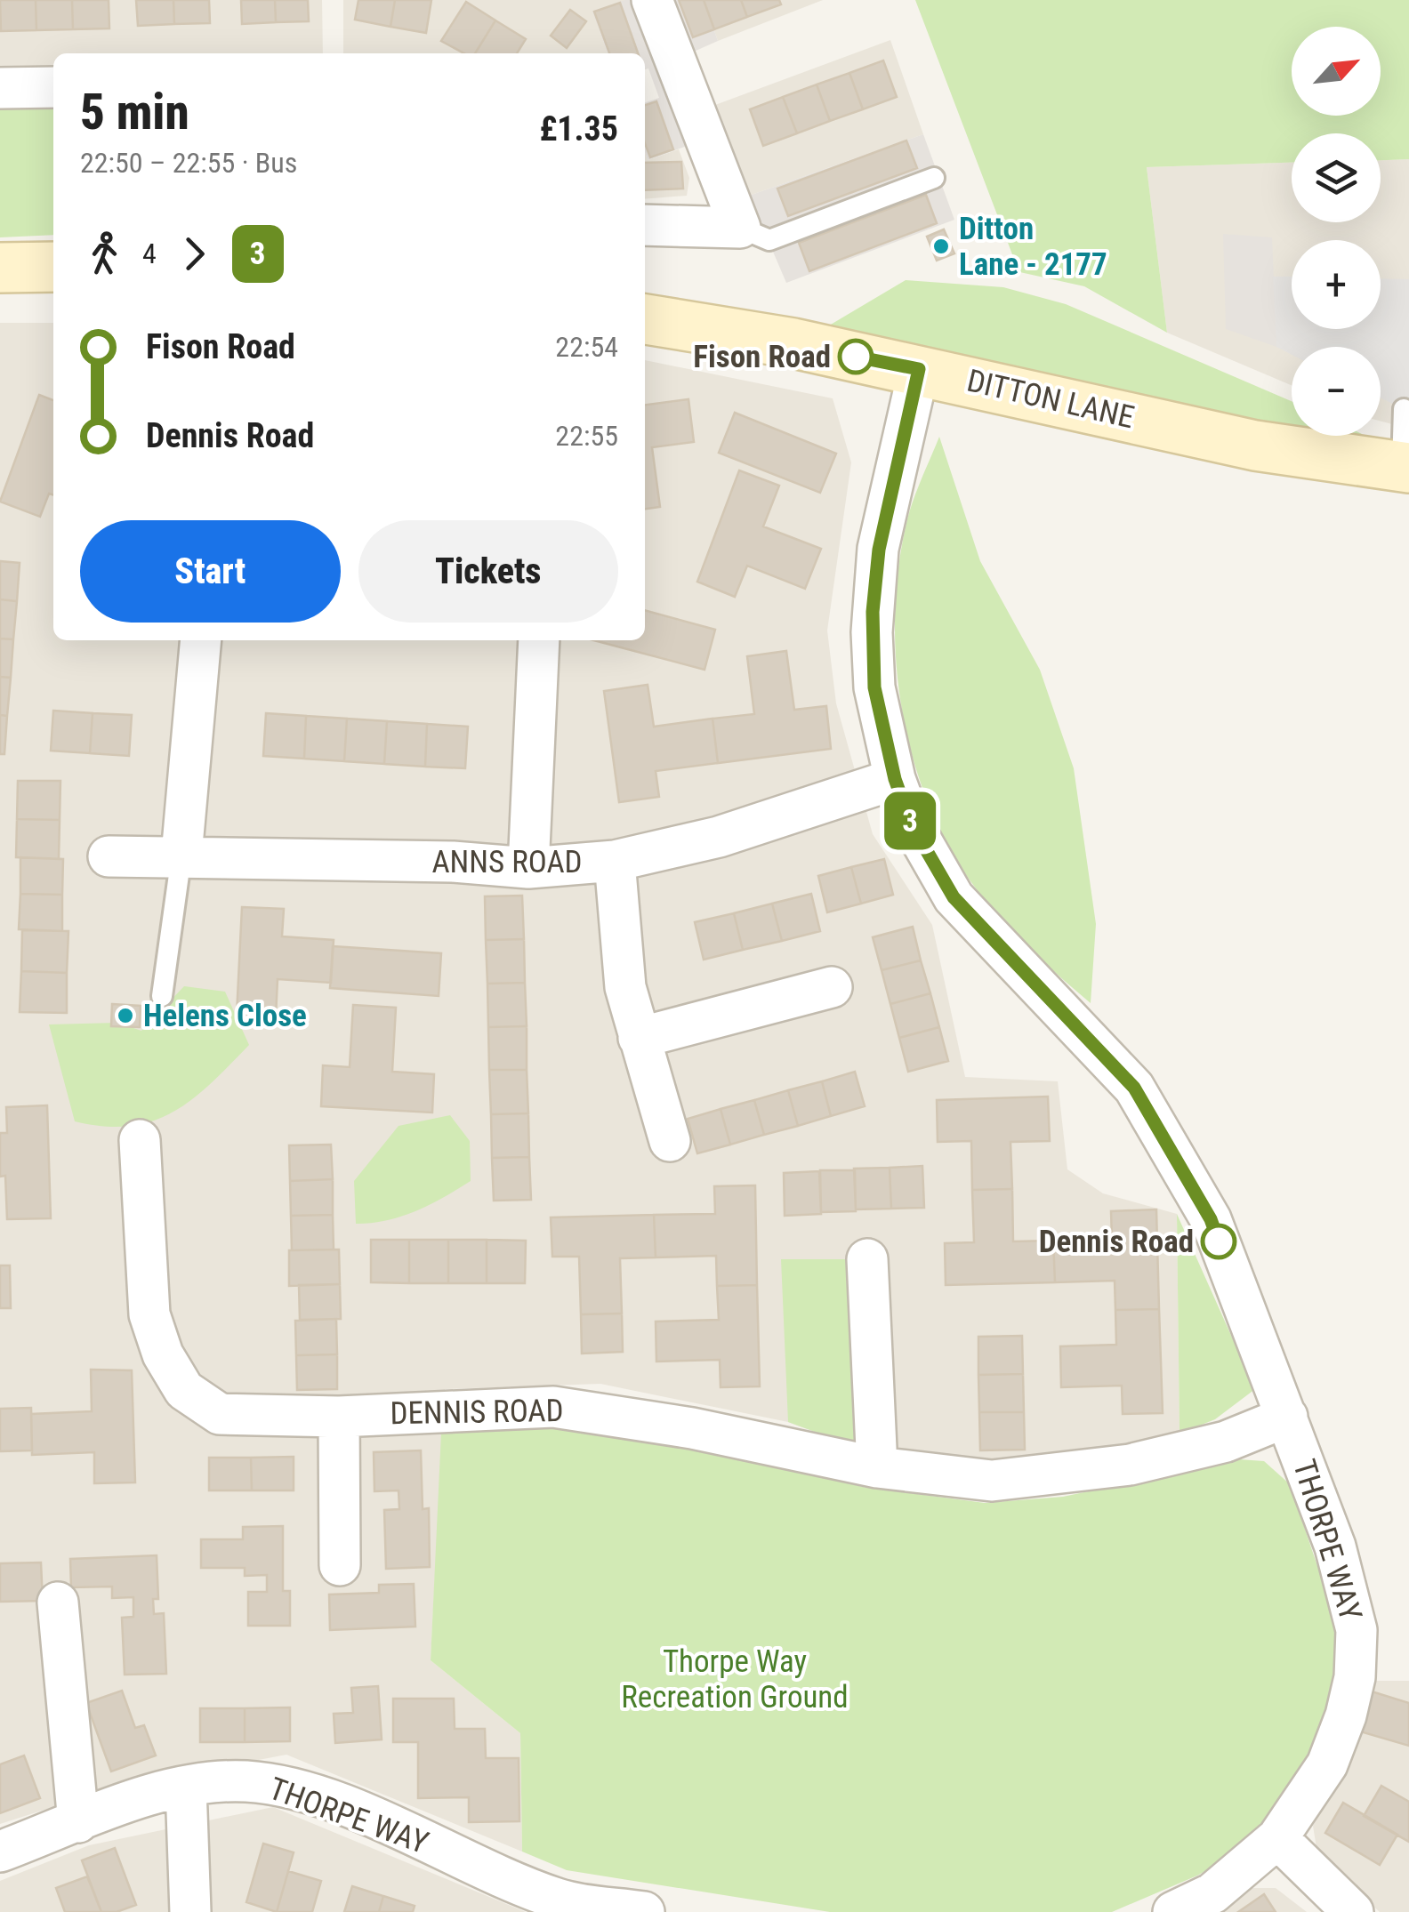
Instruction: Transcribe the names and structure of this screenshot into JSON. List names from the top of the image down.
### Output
{
  "streets": {
    "main road": ["DITTON LANE"],
    "street": ["ANNS ROAD", "DENNIS ROAD", "THORPE WAY"]
  },
  "crossings": [
    ["DENNIS ROAD", "THORPE WAY"]
  ],
  "parks": ["Thorpe Way Recreation Ground"],
  "places": [
    "Ditton Lane - 2177",
    "Fison Road",
    "Helens Close",
    "Dennis Road"
  ],
  "lines": ["bus line 3"],
  "north": "top right",
  "page": {
    "on_map": "3",
    "map_buttons": ["+", "−"],
    "heading": ["5 min", "22:50 – 22:55 · Bus", "£1.35"],
    "legs": ["4", "3"],
    "list": [
      {
        "name": "Fison Road",
        "value": "22:54"
      },
      {
        "name": "Dennis Road",
        "value": "22:55"
      }
    ],
    "buttons": ["Start", "Tickets"]
  }
}
